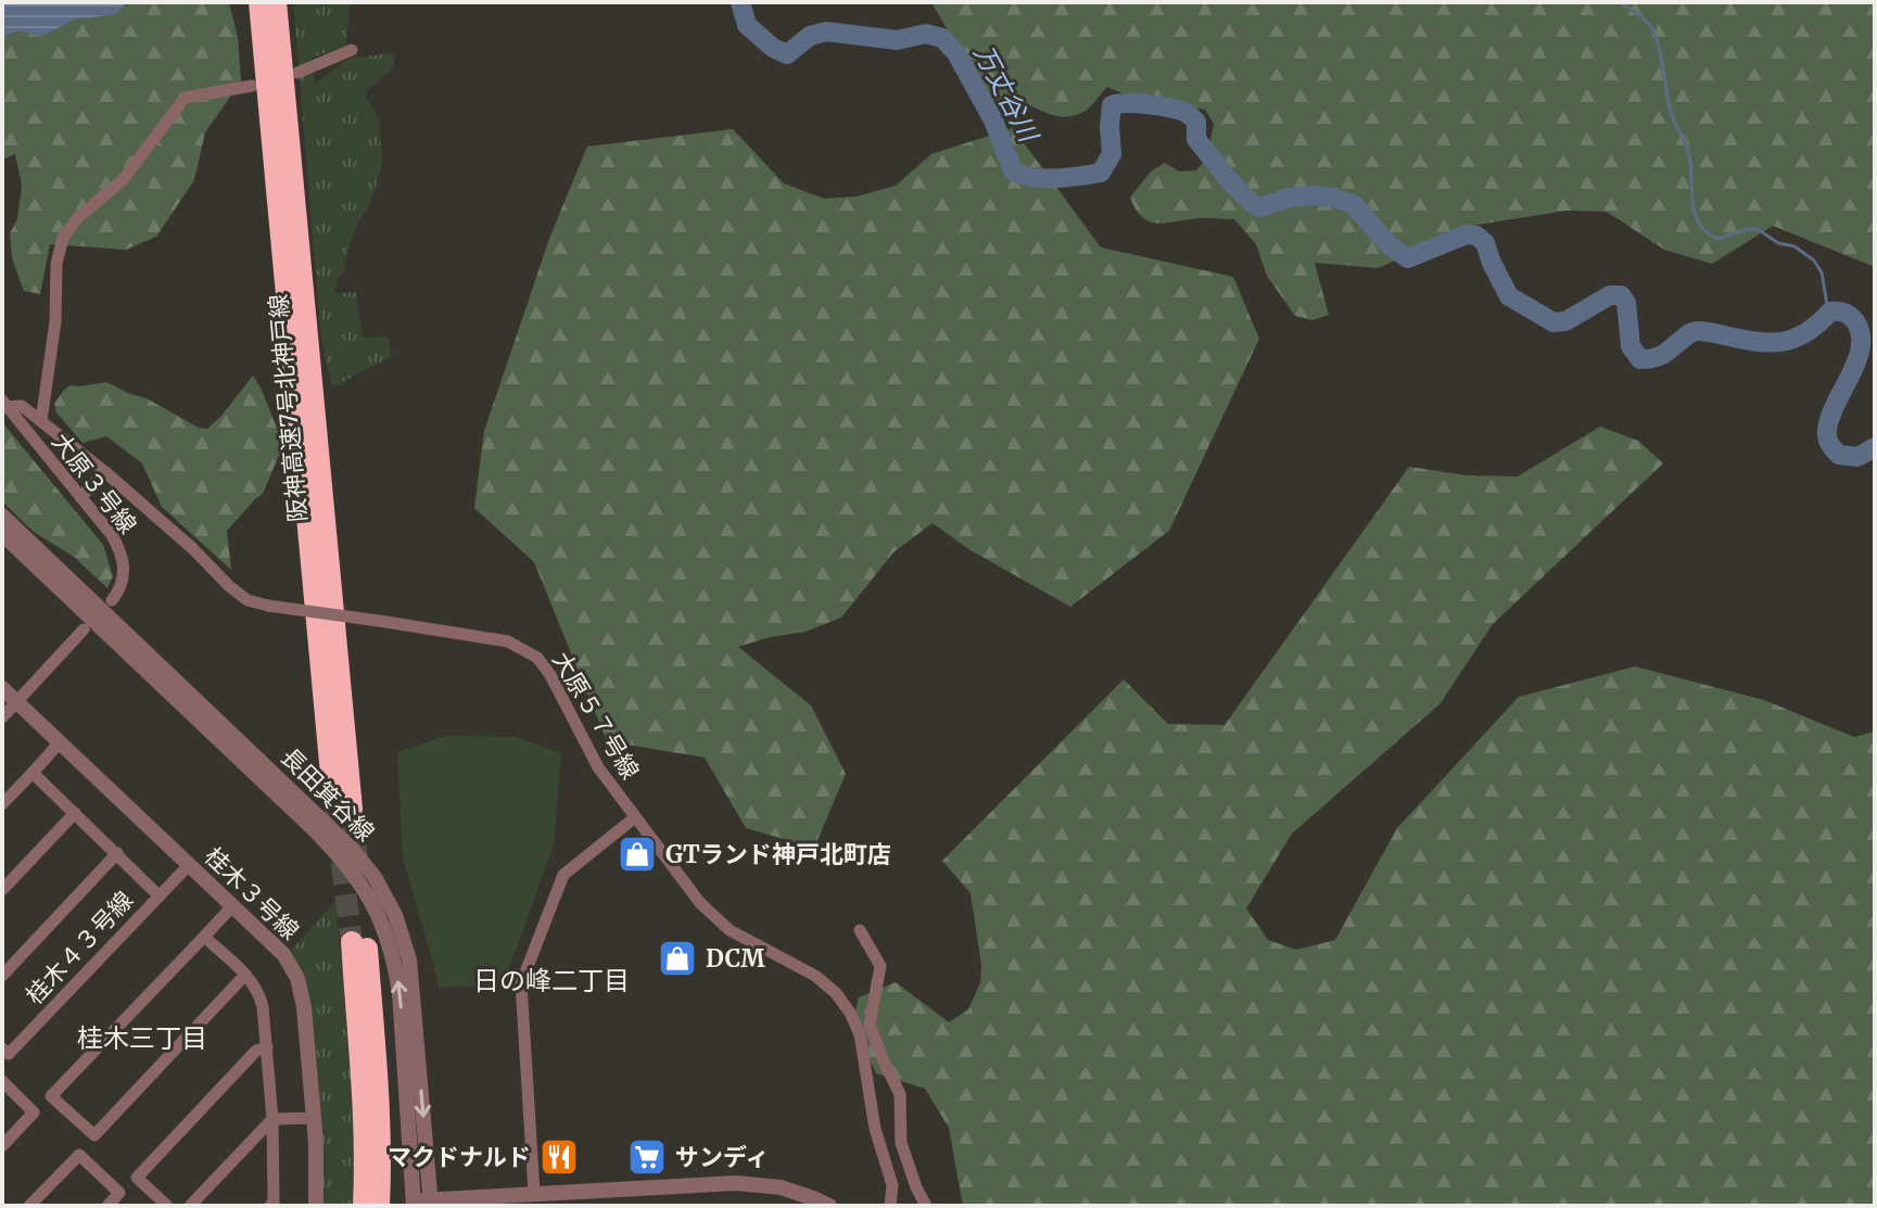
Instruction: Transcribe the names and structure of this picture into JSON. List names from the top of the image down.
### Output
{
  "streets": {
    "highway": ["阪神高速7号北神戸線"],
    "street": [
      "大原３号線",
      "大原５７号線",
      "長田箕谷線",
      "桂木３号線",
      "桂木４３号線"
    ]
  },
  "crossings": [
    ["大原３号線", "大原５７号線"],
    ["桂木３号線", "桂木４３号線"]
  ],
  "districts": ["日の峰二丁目", "桂木三丁目"],
  "water": ["万丈谷川"],
  "places": {
    "shop": ["GTランド神戸北町店", "DCM"],
    "restaurant": ["マクドナルド"],
    "supermarket": ["サンディ"]
  }
}
